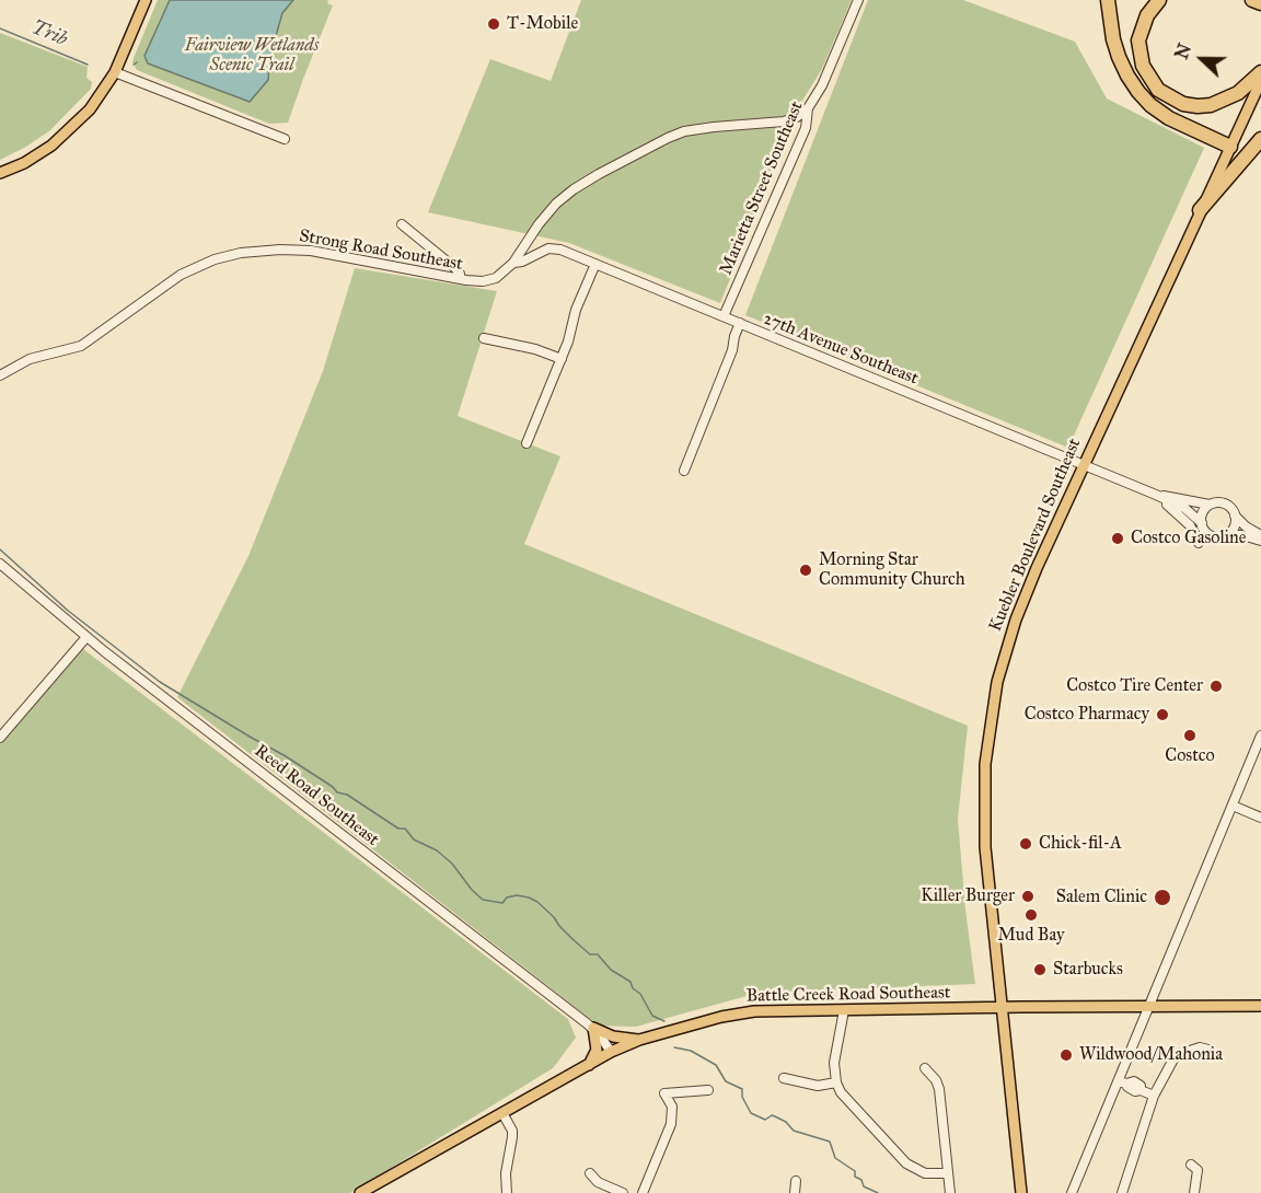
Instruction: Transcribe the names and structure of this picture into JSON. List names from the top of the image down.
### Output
{
  "streets": {
    "main road": ["Kuebler Boulevard Southeast", "Battle Creek Road Southeast"],
    "street": [
      "Marietta Street Southeast",
      "Strong Road Southeast",
      "27th Avenue Southeast",
      "Reed Road Southeast"
    ]
  },
  "crossings": [
    ["Marietta Street Southeast", "Strong Road Southeast"],
    ["Marietta Street Southeast", "27th Avenue Southeast"],
    ["Strong Road Southeast", "27th Avenue Southeast"],
    ["27th Avenue Southeast", "Kuebler Boulevard Southeast"],
    ["Kuebler Boulevard Southeast", "Battle Creek Road Southeast"],
    ["Reed Road Southeast", "Battle Creek Road Southeast"]
  ],
  "water": ["Trib"],
  "parks": ["Fairview Wetlands Scenic Trail"],
  "places": [
    "T-Mobile",
    "Costco Gasoline",
    "Morning Star Community Church",
    "Costco Tire Center",
    "Costco Pharmacy",
    "Costco",
    "Chick-fil-A",
    "Killer Burger",
    "Salem Clinic",
    "Mud Bay",
    "Starbucks",
    "Wildwood/Mahonia"
  ],
  "north": "left"
}
